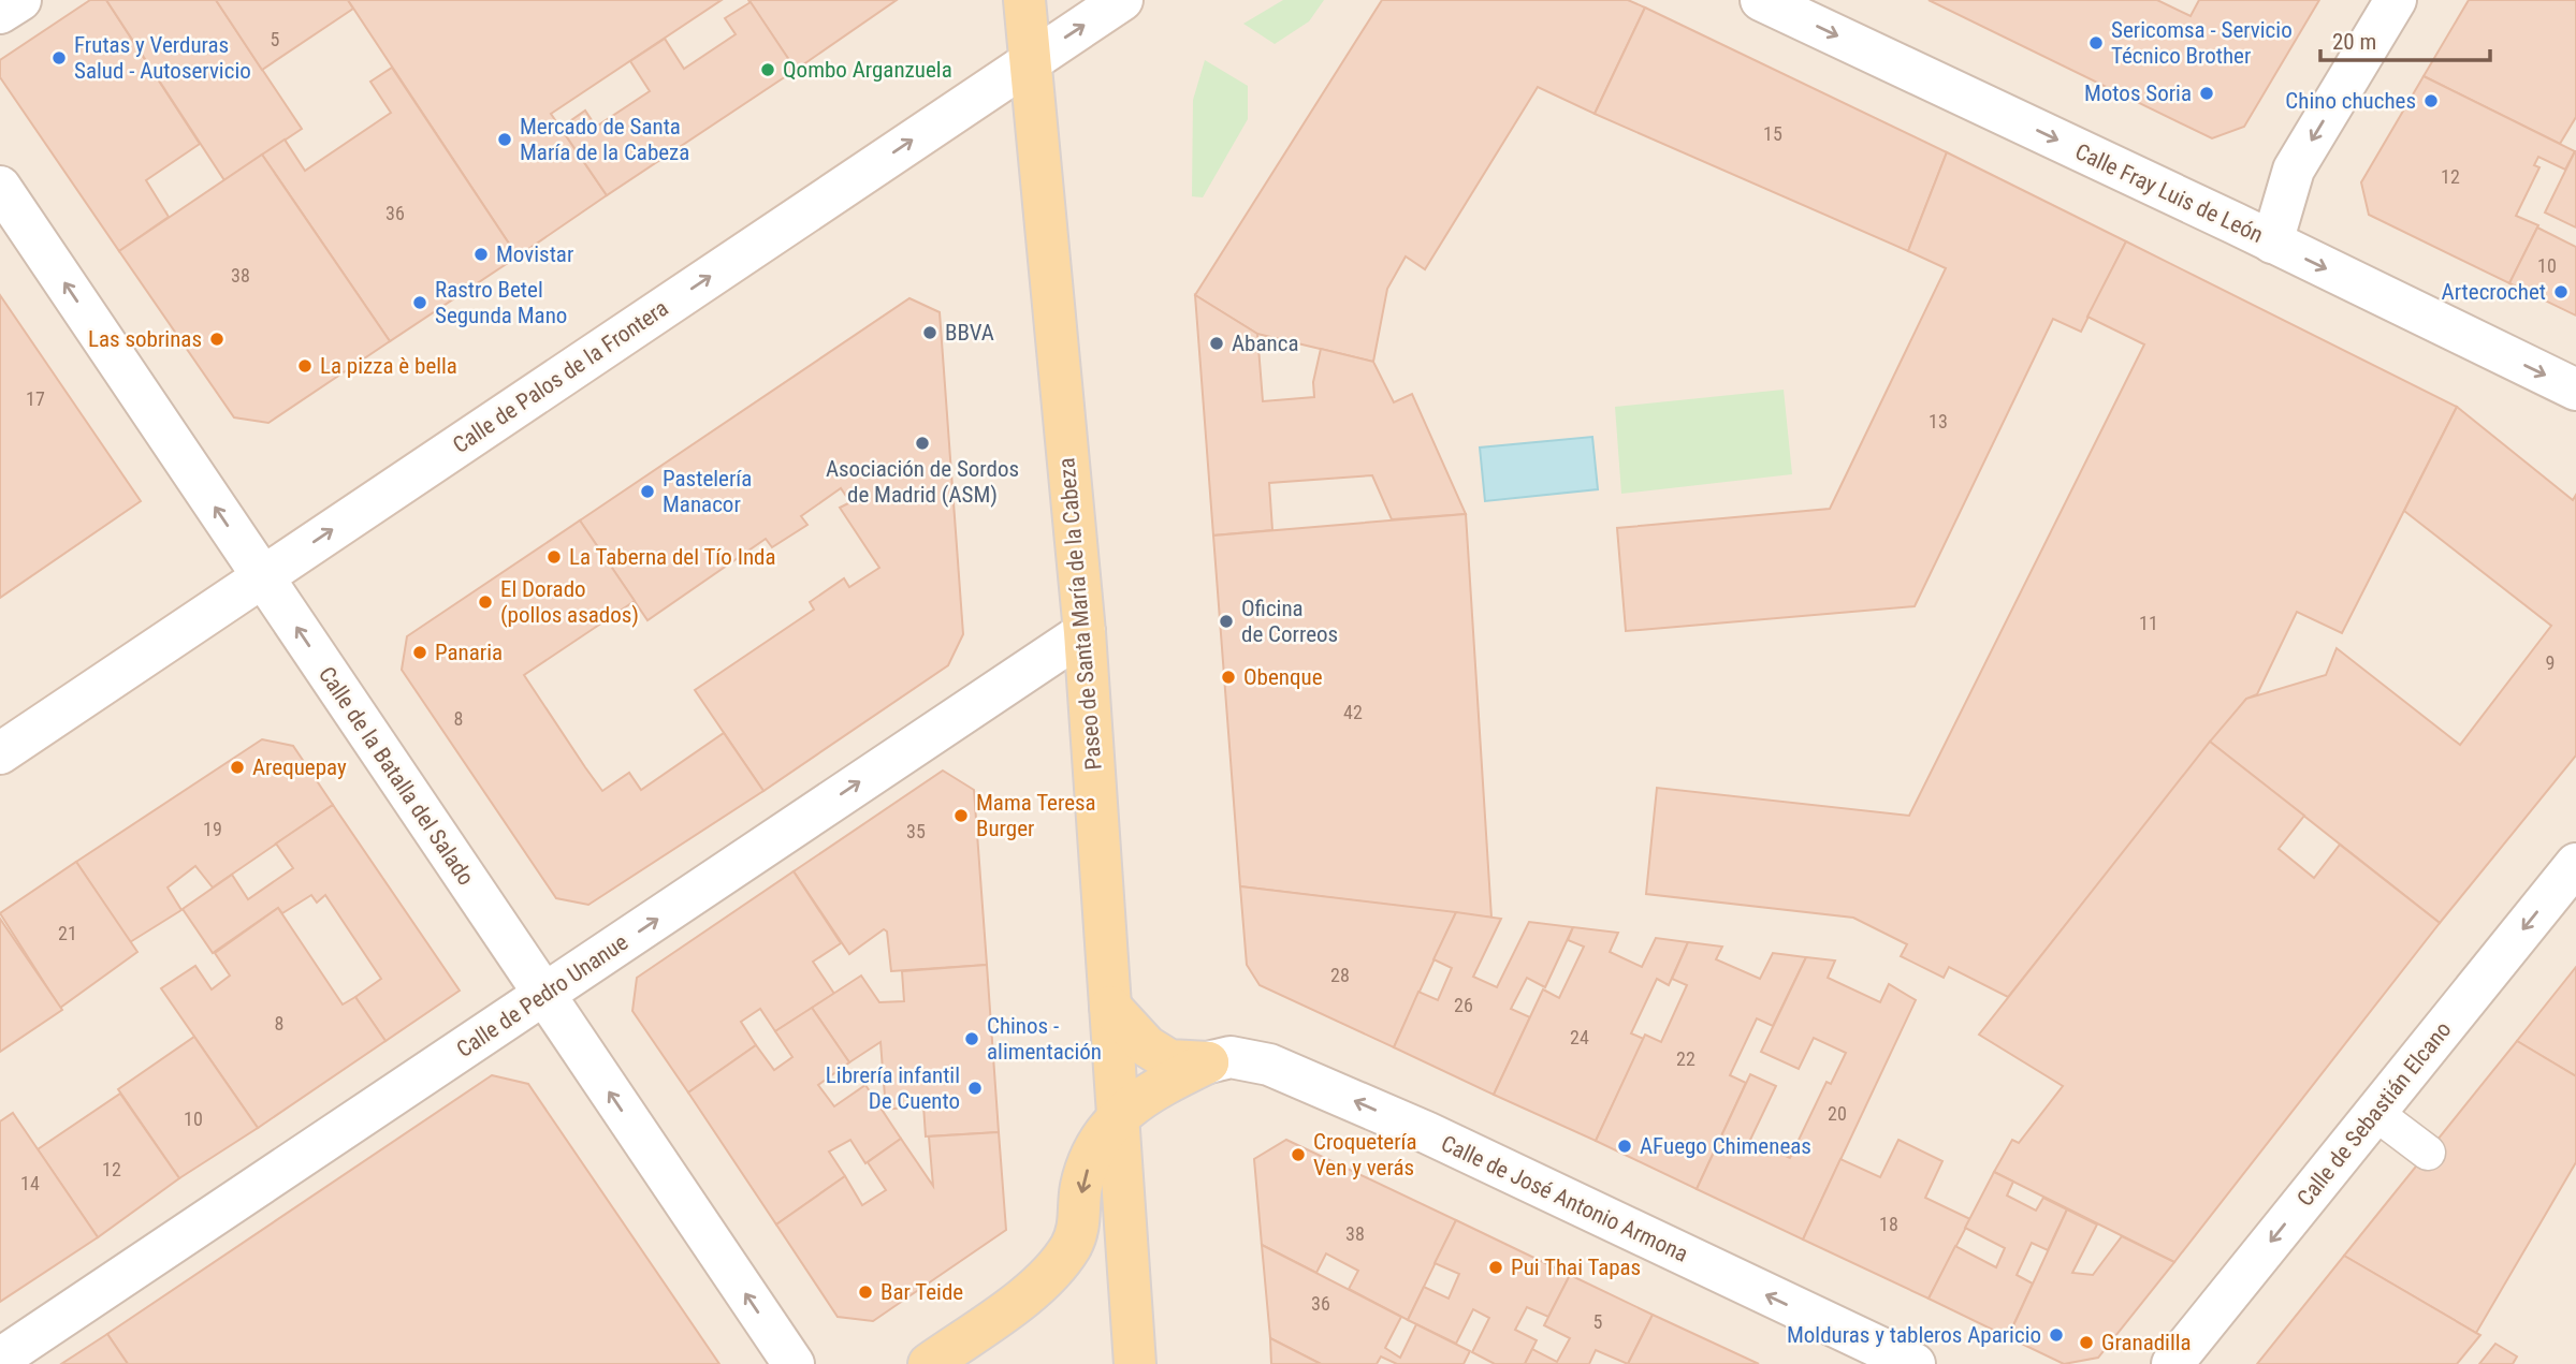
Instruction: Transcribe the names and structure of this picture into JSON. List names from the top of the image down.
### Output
{
  "streets": {
    "main road": ["Paseo de Santa María de la Cabeza"],
    "street": [
      "Calle Fray Luis de León",
      "Calle de Palos de la Frontera",
      "Calle de la Batalla del Salado",
      "Calle de Pedro Unanue",
      "Calle de Sebastián Elcano",
      "Calle de José Antonio Armona"
    ]
  },
  "crossings": [
    ["Calle de Palos de la Frontera", "Paseo de Santa María de la Cabeza"],
    ["Calle de Palos de la Frontera", "Calle de la Batalla del Salado"],
    ["Paseo de Santa María de la Cabeza", "Calle de Pedro Unanue"],
    ["Calle de la Batalla del Salado", "Calle de Pedro Unanue"]
  ],
  "one_way": [
    "Calle Fray Luis de León",
    "Calle de Palos de la Frontera",
    "Calle de la Batalla del Salado",
    "Calle de Pedro Unanue",
    "Calle de Sebastián Elcano",
    "Calle de José Antonio Armona"
  ],
  "places": [
    "Sericomsa - Servicio Técnico Brother",
    "Frutas y Verduras Salud - Autoservicio",
    "Qombo Arganzuela",
    "Motos Soria",
    "Chino chuches",
    "Mercado de Santa María de la Cabeza",
    "Movistar",
    "Artecrochet",
    "Rastro Betel Segunda Mano",
    "BBVA",
    "Las sobrinas",
    "Abanca",
    "La pizza è bella",
    "Asociación de Sordos de Madrid (ASM)",
    "Pastelería Manacor",
    "La Taberna del Tío Inda",
    "El Dorado (pollos asados)",
    "Oficina de Correos",
    "Panaria",
    "Obenque",
    "Arequepay",
    "Mama Teresa Burger",
    "Chinos - alimentación",
    "Librería infantil De Cuento",
    "AFuego Chimeneas",
    "Croquetería Ven y verás",
    "Pui Thai Tapas",
    "Bar Teide",
    "Molduras y tableros Aparicio",
    "Granadilla"
  ],
  "house_numbers": [
    "5",
    "15",
    "12",
    "36",
    "10",
    "38",
    "17",
    "13",
    "11",
    "9",
    "42",
    "8",
    "19",
    "35",
    "21",
    "28",
    "26",
    "8",
    "24",
    "22",
    "20",
    "10",
    "12",
    "14",
    "18",
    "38",
    "36",
    "5"
  ],
  "scale_bar": "20 m"
}
